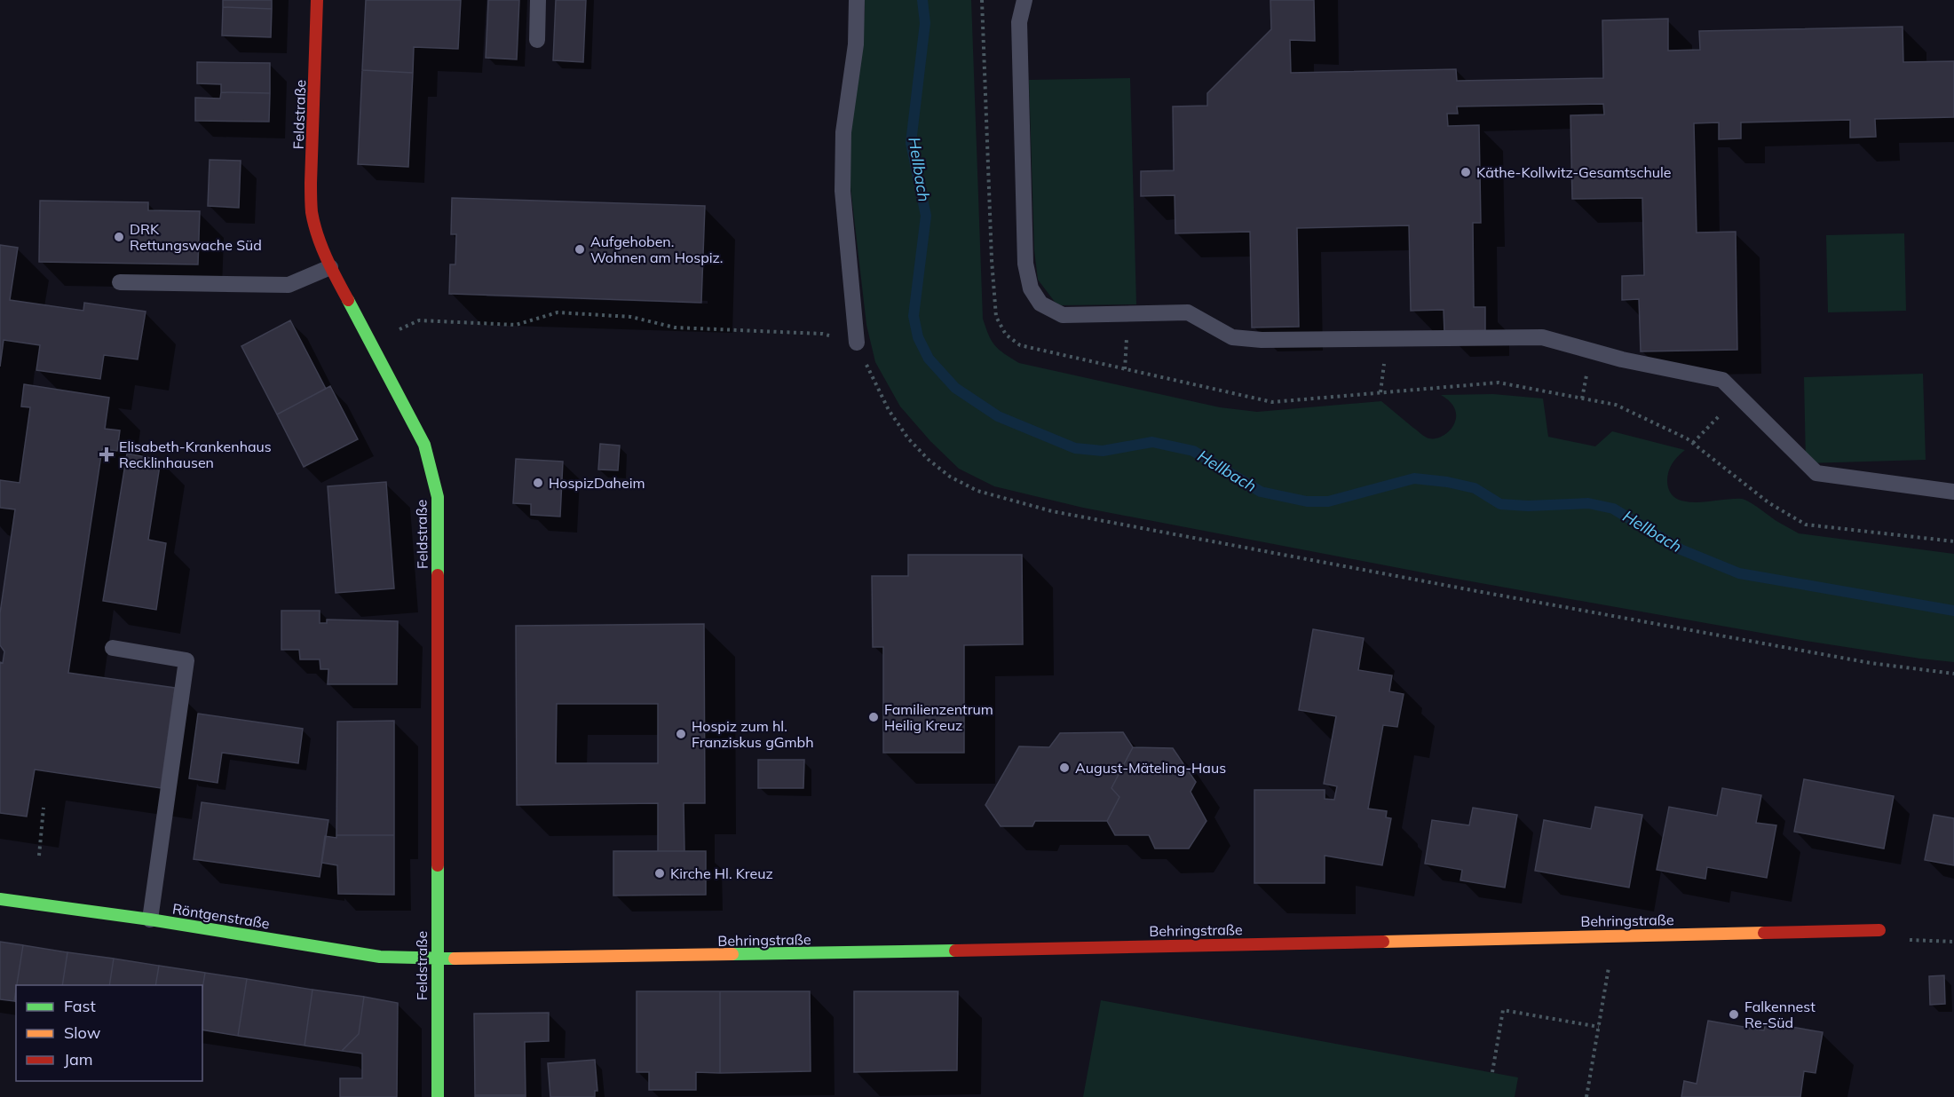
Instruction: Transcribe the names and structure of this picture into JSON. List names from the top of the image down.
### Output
{
  "streets": {
    "street": ["Feldstraße", "Röntgenstraße", "Behringstraße"]
  },
  "crossings": [
    ["Feldstraße", "Röntgenstraße"],
    ["Feldstraße", "Behringstraße"],
    ["Röntgenstraße", "Behringstraße"]
  ],
  "water": ["Hellbach"],
  "places": {
    "other": [
      "Käthe-Kollwitz-Gesamtschule",
      "DRK Rettungswache Süd",
      "Aufgehoben. Wohnen am Hospiz.",
      "HospizDaheim",
      "Familienzentrum Heilig Kreuz",
      "Hospiz zum hl. Franziskus gGmbh",
      "August-Mäteling-Haus",
      "Kirche Hl. Kreuz",
      "Falkennest Re-Süd"
    ],
    "health": ["Elisabeth-Krankenhaus Recklinhausen"]
  },
  "legend": ["Fast", "Slow", "Jam"]
}
